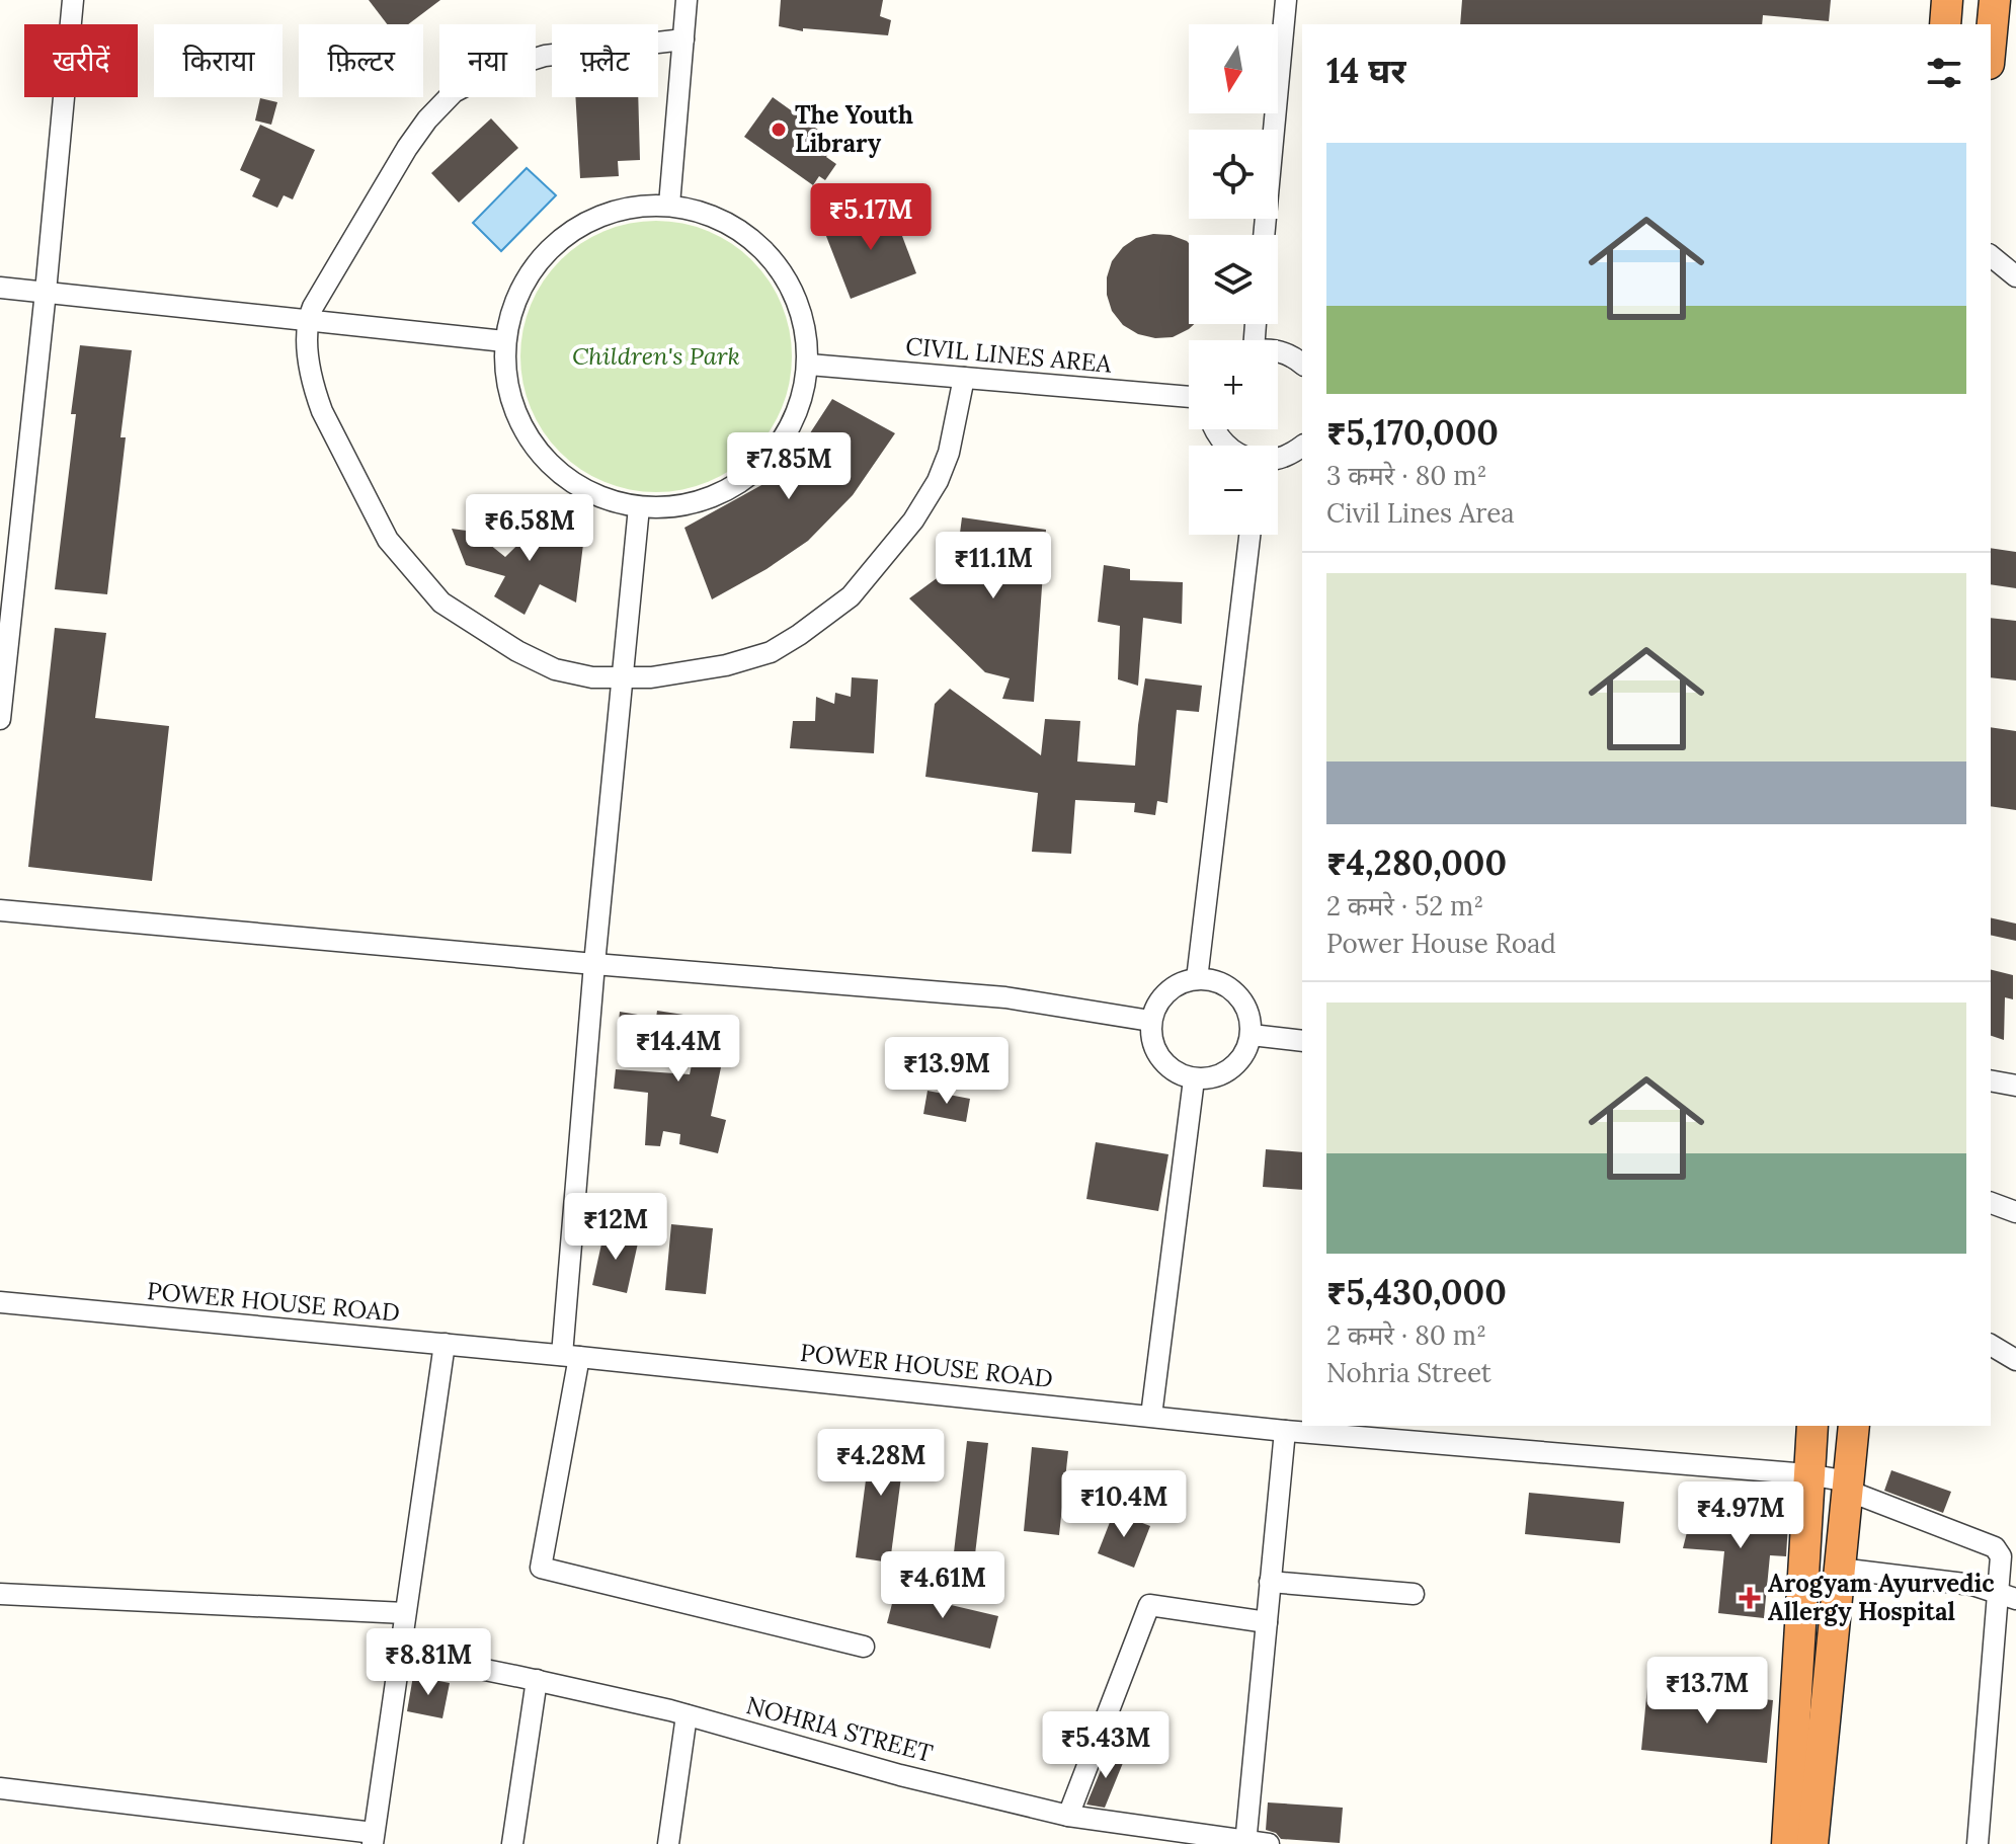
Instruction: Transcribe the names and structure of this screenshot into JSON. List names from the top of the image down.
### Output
{
  "streets": {
    "street": ["CIVIL LINES AREA", "POWER HOUSE ROAD", "NOHRIA STREET"]
  },
  "parks": ["Children's Park"],
  "places": {
    "other": ["The Youth Library"],
    "health": ["Arogyam Ayurvedic Allergy Hospital"]
  },
  "north": "bottom",
  "page": {
    "map_buttons": ["+", "−"],
    "chip": [
      "खरीदें",
      "किराया",
      "फ़िल्टर",
      "नया",
      "फ़्लैट"
    ],
    "heading": "14 घर",
    "list": [
      {
        "name": "₹5,170,000",
        "note": "3 कमरे · 80 m² · Civil Lines Area"
      },
      {
        "name": "₹4,280,000",
        "note": "2 कमरे · 52 m² · Power House Road"
      },
      {
        "name": "₹5,430,000",
        "note": "2 कमरे · 80 m² · Nohria Street"
      }
    ],
    "price": [
      "₹5.17M",
      "₹7.85M",
      "₹6.58M",
      "₹11.1M",
      "₹14.4M",
      "₹13.9M",
      "₹12M",
      "₹4.28M",
      "₹10.4M",
      "₹4.97M",
      "₹4.61M",
      "₹8.81M",
      "₹13.7M",
      "₹5.43M"
    ]
  }
}
